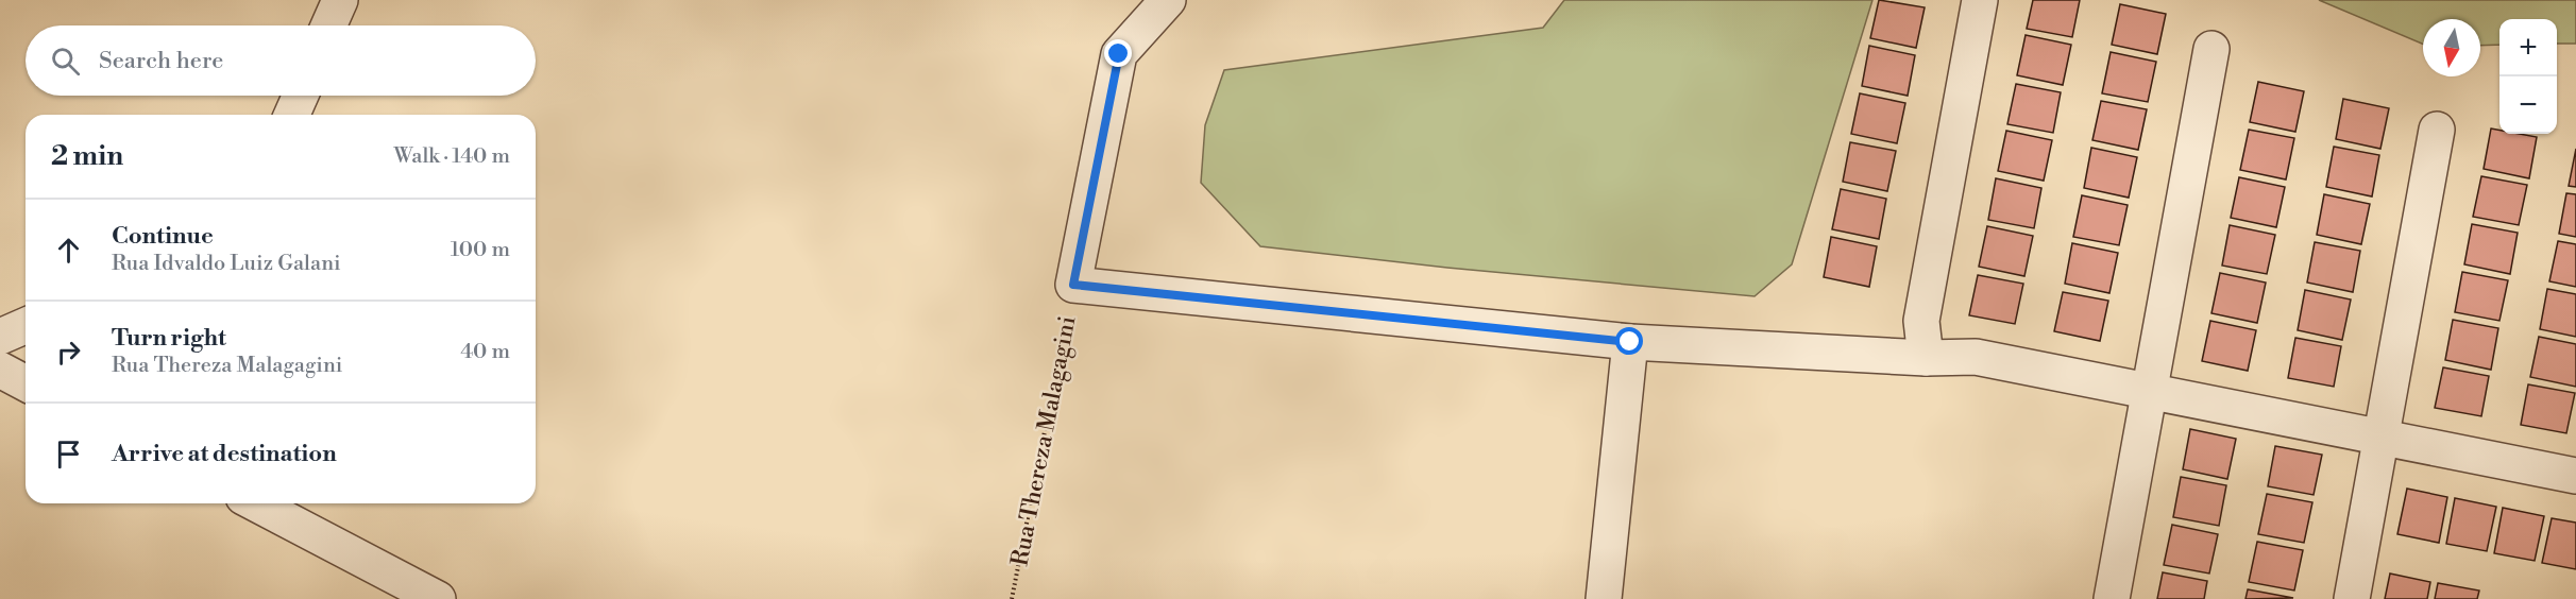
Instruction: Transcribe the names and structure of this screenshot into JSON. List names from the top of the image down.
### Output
{
  "streets": {
    "street": ["Rua Thereza Malagagini"]
  },
  "north": "bottom",
  "page": {
    "map_buttons": ["+", "−"],
    "search": "Search here",
    "heading": ["2 min", "Walk · 140 m"],
    "list": [
      ["Continue", "Rua Idvaldo Luiz Galani", "100 m"],
      ["Turn right", "Rua Thereza Malagagini", "40 m"],
      "Arrive at destination"
    ]
  }
}
